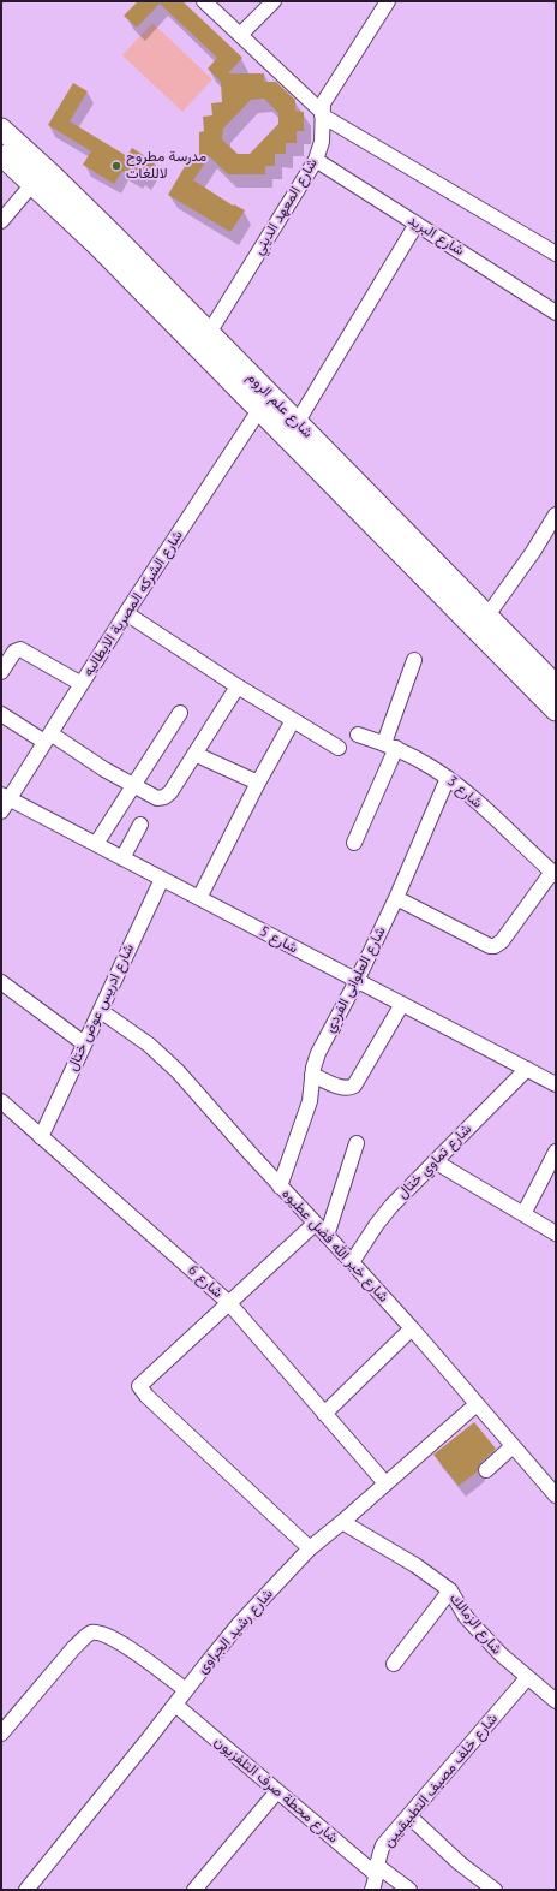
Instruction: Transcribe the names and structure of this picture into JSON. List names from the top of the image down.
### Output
{
  "streets": {
    "street": [
      "شارع المعهد الديني",
      "شارع البريد",
      "شارع علم الروم",
      "شارع الشركه المصرية الايطاليه",
      "شارع 3",
      "شارع 5",
      "شارع العلوانى الفردي",
      "شارع ادريس عوض ختال",
      "شارع تماوي ختال",
      "شارع خير الله فضل عطيوه",
      "شارع 6",
      "شارع الزمالك",
      "شارع رشيد الجراوى",
      "شارع خلف مصيف التطبيقيين",
      "شارع محطة صرف التلفزيون"
    ]
  },
  "crossings": [
    ["شارع المعهد الديني", "شارع البريد"],
    ["شارع المعهد الديني", "شارع علم الروم"],
    ["شارع علم الروم", "شارع الشركه المصرية الايطاليه"],
    ["شارع الشركه المصرية الايطاليه", "شارع 5"],
    ["شارع 3", "شارع العلوانى الفردي"],
    ["شارع 5", "شارع العلوانى الفردي"],
    ["شارع 5", "شارع ادريس عوض ختال"],
    ["شارع 5", "شارع تماوي ختال"],
    ["شارع العلوانى الفردي", "شارع خير الله فضل عطيوه"],
    ["شارع ادريس عوض ختال", "شارع خير الله فضل عطيوه"],
    ["شارع ادريس عوض ختال", "شارع 6"],
    ["شارع تماوي ختال", "شارع خير الله فضل عطيوه"],
    ["شارع خير الله فضل عطيوه", "شارع رشيد الجراوى"],
    ["شارع 6", "شارع رشيد الجراوى"],
    ["شارع الزمالك", "شارع رشيد الجراوى"],
    ["شارع الزمالك", "شارع خلف مصيف التطبيقيين"],
    ["شارع رشيد الجراوى", "شارع محطة صرف التلفزيون"],
    ["شارع خلف مصيف التطبيقيين", "شارع محطة صرف التلفزيون"]
  ],
  "places": ["مدرسة مطروح لاللغات"]
}
